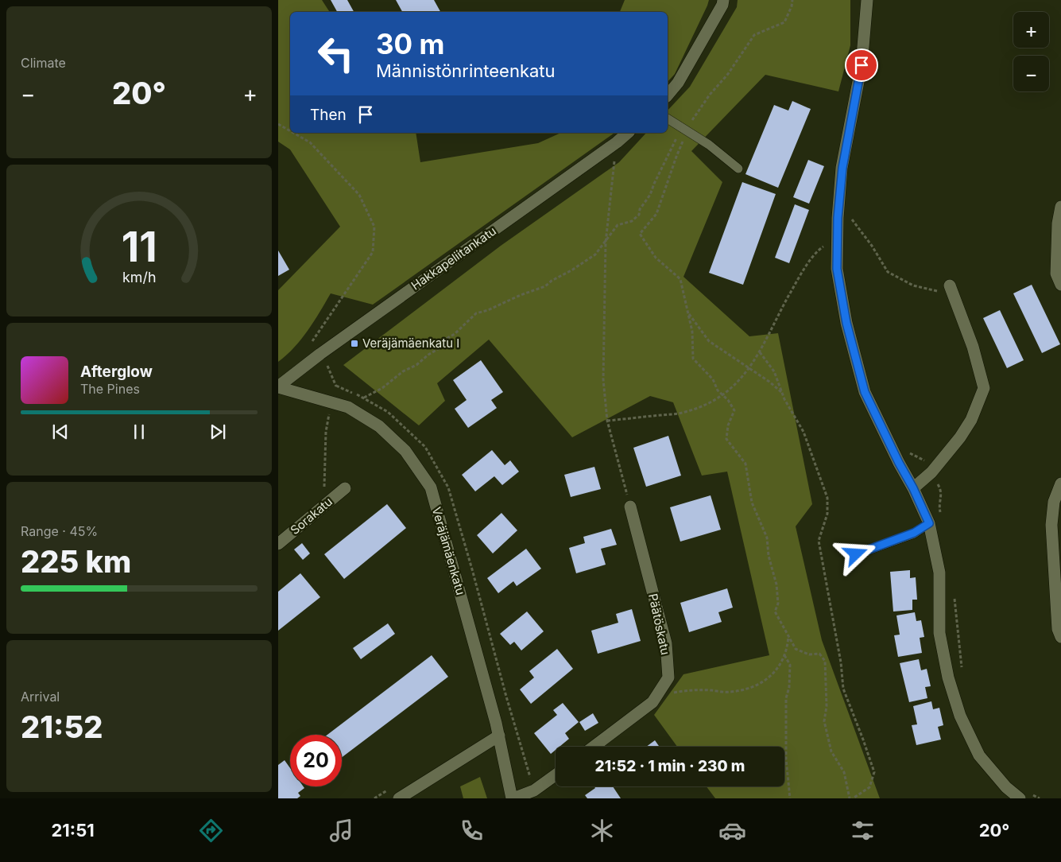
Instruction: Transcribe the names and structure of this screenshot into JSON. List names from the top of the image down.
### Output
{
  "streets": {
    "street": [
      "Hakkapeliitankatu",
      "Sorakatu",
      "Veräjämäenkatu",
      "Päätöskatu"
    ]
  },
  "crossings": [
    ["Hakkapeliitankatu", "Veräjämäenkatu"]
  ],
  "places": {
    "transit": ["Veräjämäenkatu I"]
  },
  "page": {
    "tile": [
      "Climate",
      ["Range · 45%", "225 km"],
      ["Arrival", "21:52"]
    ],
    "map_buttons": ["+", "−"],
    "turn": ["30 m", "Männistönrinteenkatu"],
    "heat": ["−", "20°", "+"],
    "then": "Then",
    "song": ["Afterglow", "The Pines"],
    "limit": "20",
    "trip": "21:52 · 1 min · 230 m",
    "tabs": ["21:51", "20°"],
    "gauge": ["11", "km/h"]
  }
}
